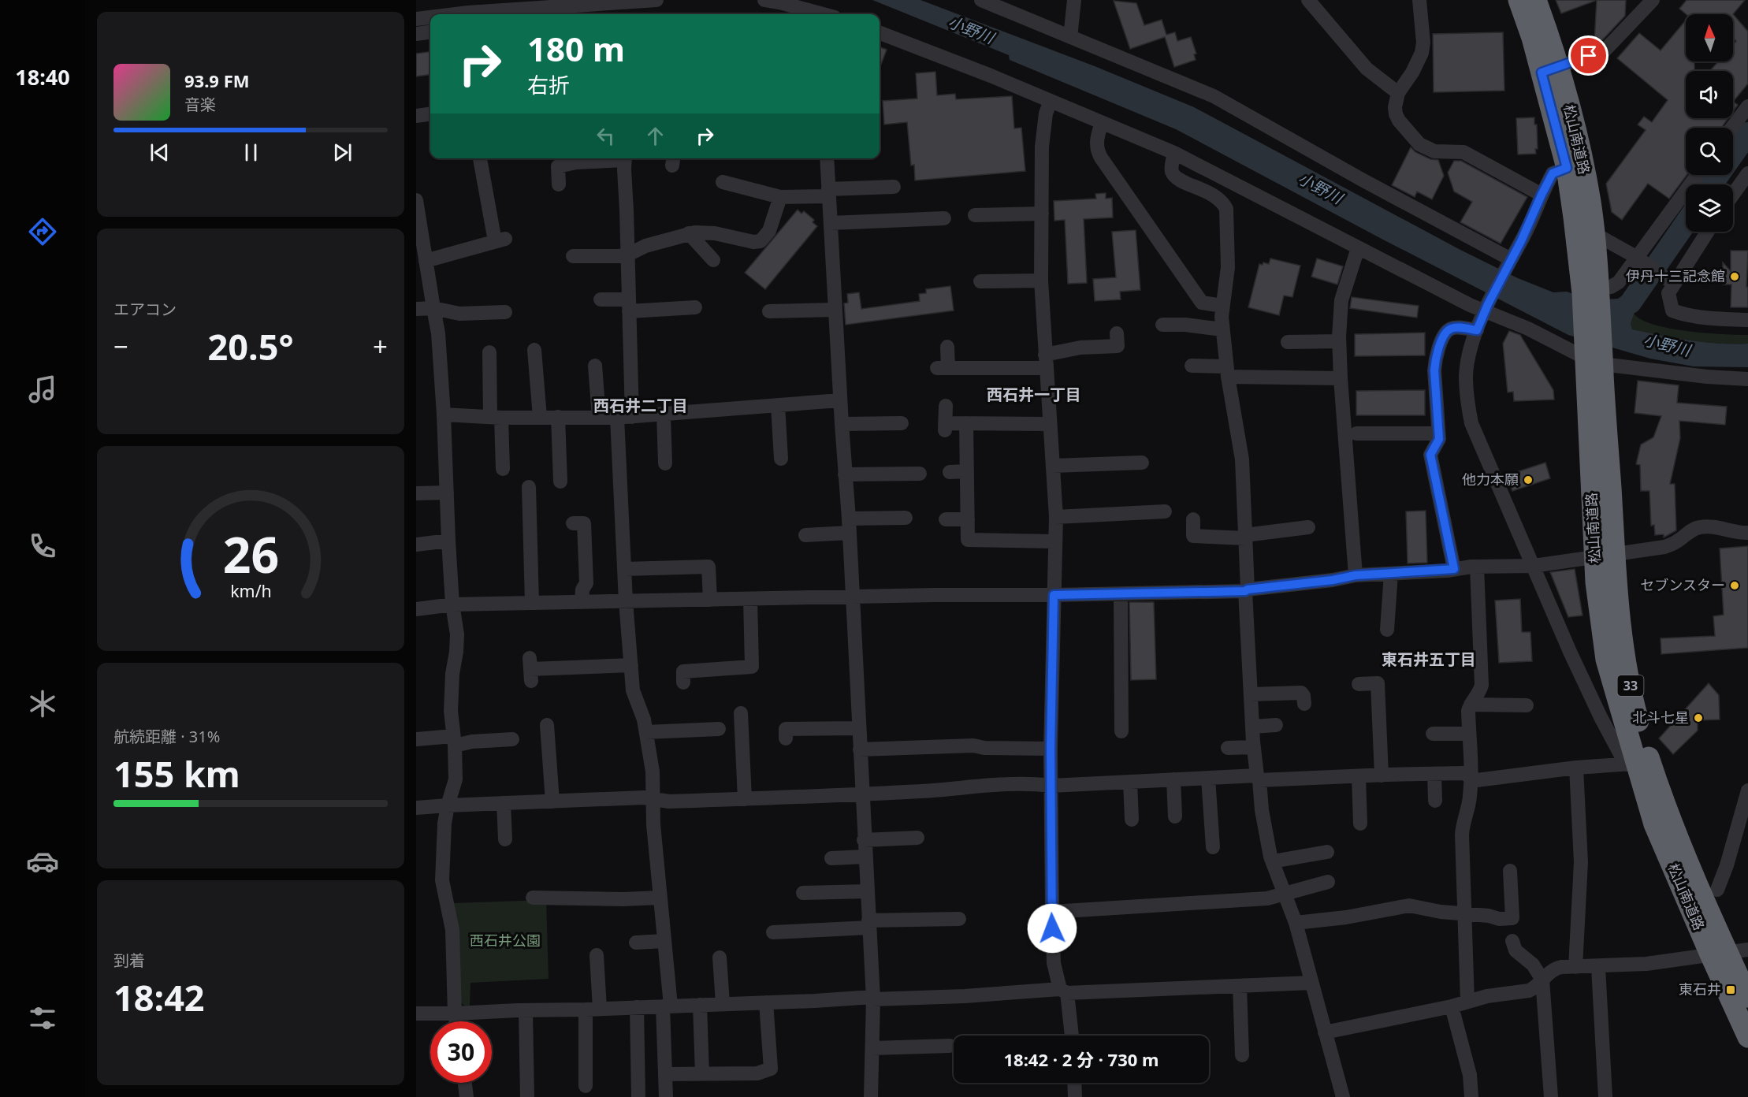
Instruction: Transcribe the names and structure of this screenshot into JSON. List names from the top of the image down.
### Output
{
  "streets": {
    "highway": ["松山南道路", "33"]
  },
  "districts": ["西石井一丁目", "西石井二丁目", "東石井五丁目"],
  "water": ["小野川"],
  "parks": ["西石井公園"],
  "places": {
    "other": [
      "伊丹十三記念館",
      "他力本願",
      "セブンスター",
      "北斗七星"
    ],
    "transit": ["東石井"]
  },
  "north": "top",
  "page": {
    "tabs": "18:40",
    "turn": ["180 m", "右折"],
    "song": ["93.9 FM", "音楽"],
    "tile": [
      "エアコン",
      ["航続距離 · 31%", "155 km"],
      ["到着", "18:42"]
    ],
    "heat": ["−", "20.5°", "+"],
    "limit": "30",
    "trip": "18:42 · 2 分 · 730 m",
    "gauge": ["26", "km/h"]
  }
}
